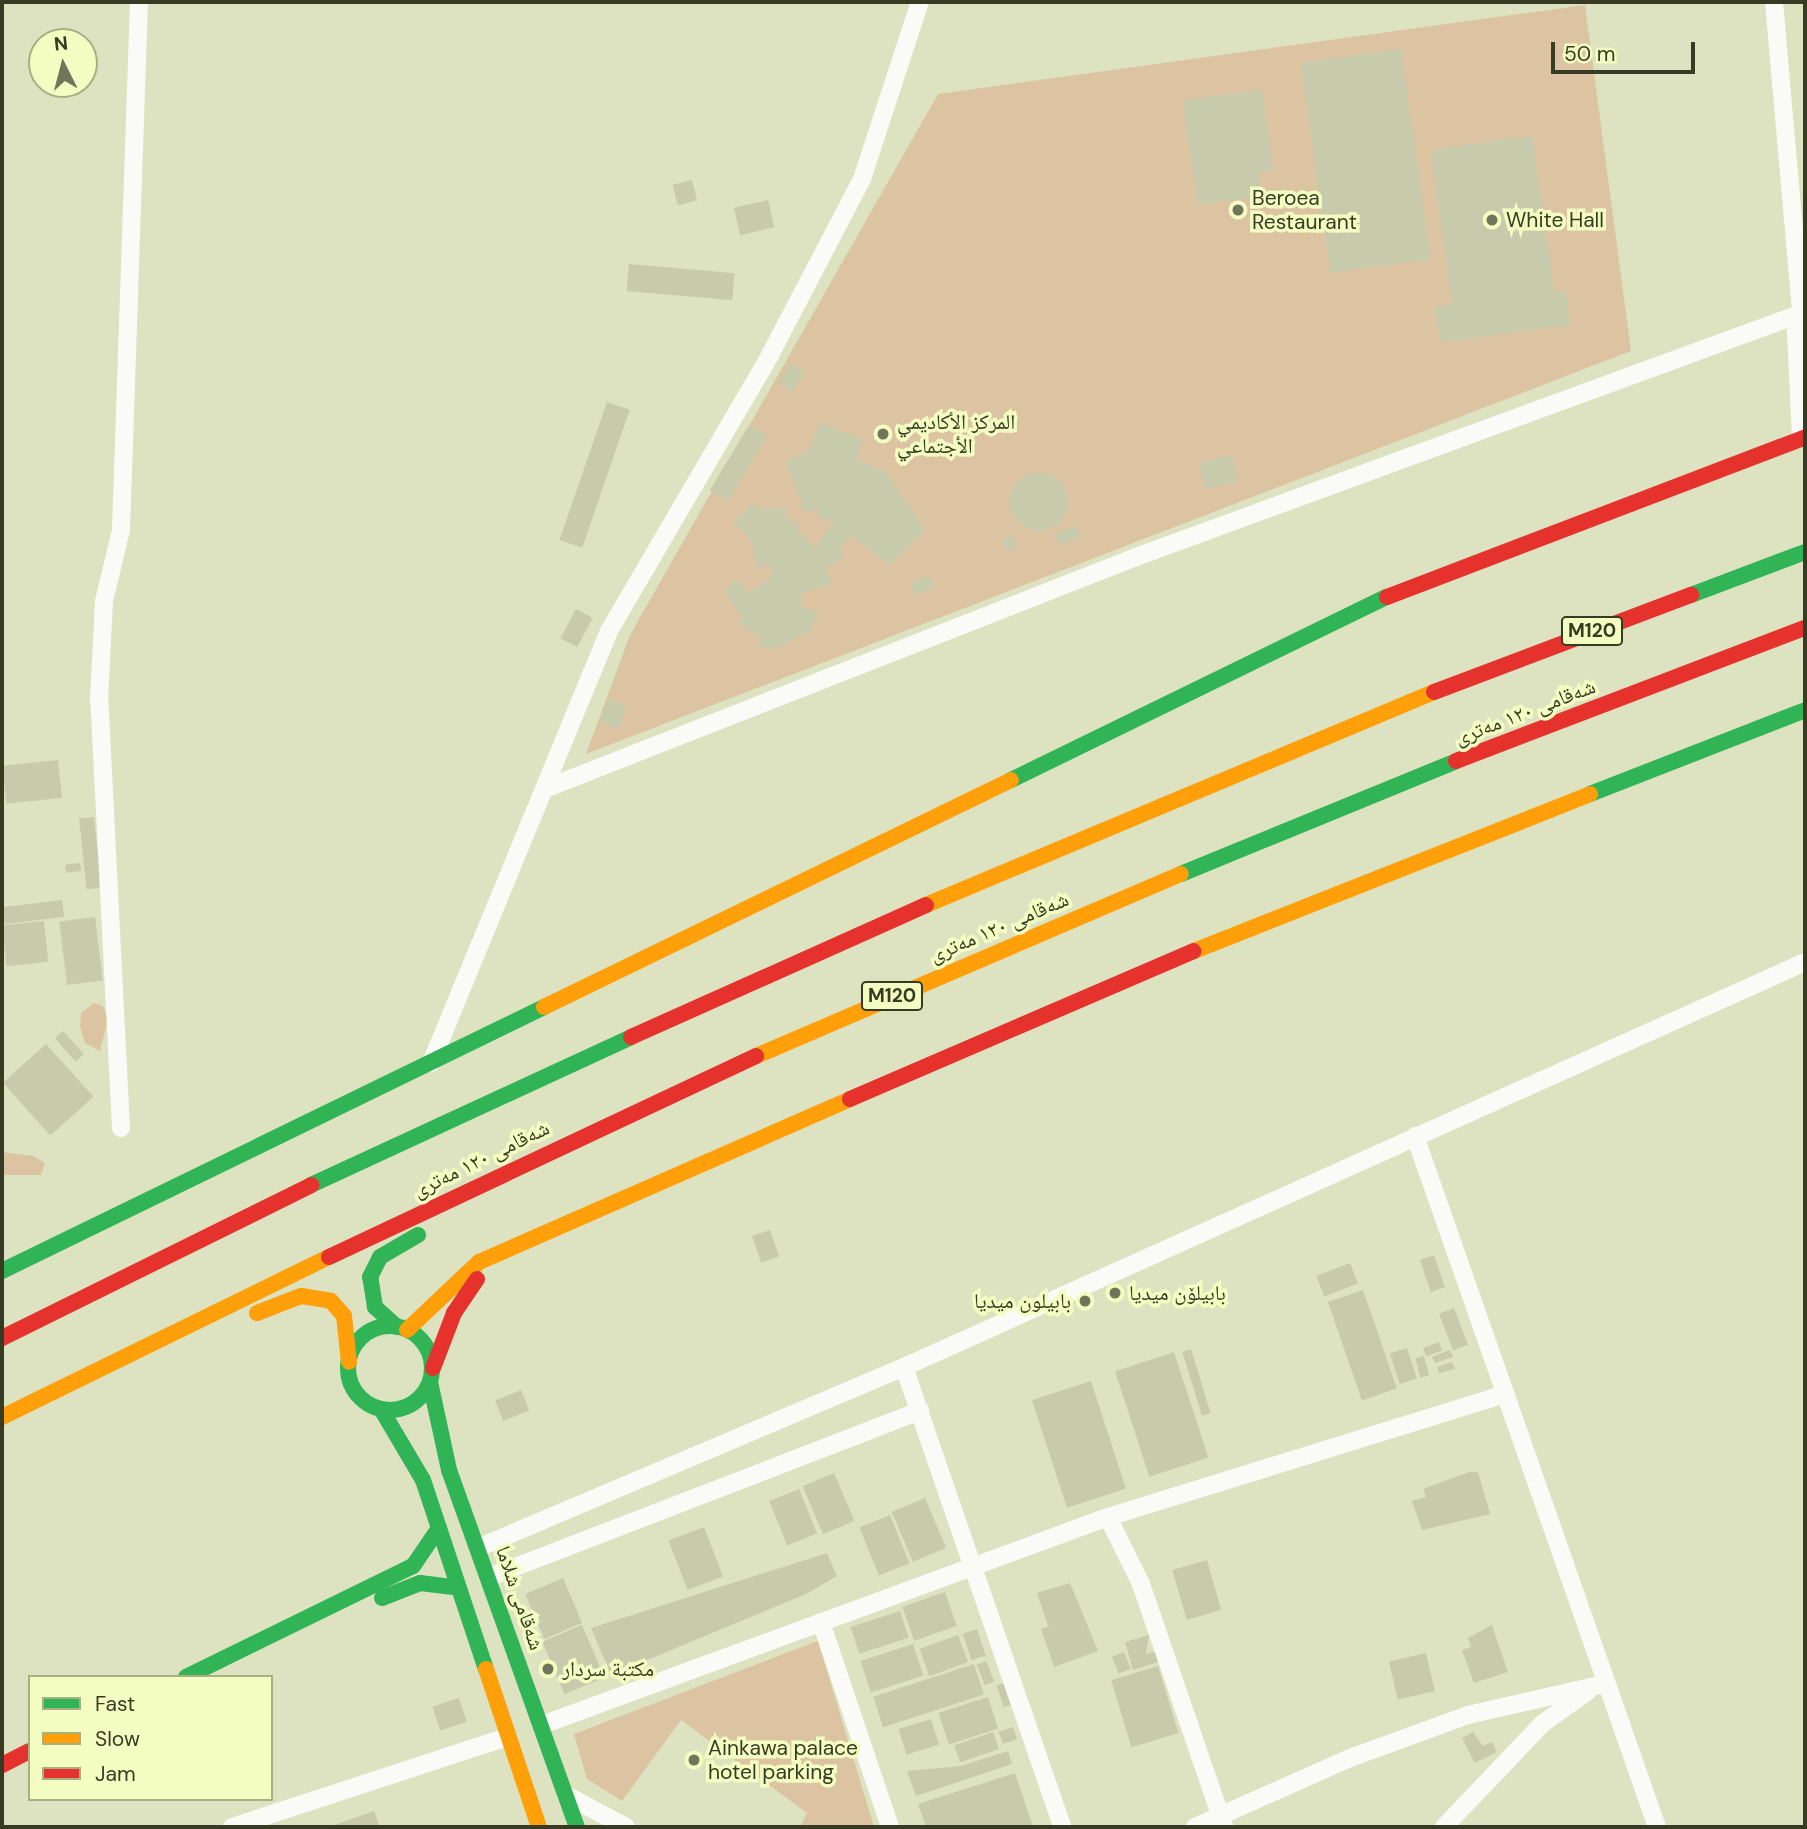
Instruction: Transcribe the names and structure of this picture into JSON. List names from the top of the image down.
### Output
{
  "streets": {
    "main road": ["M120", "شەقامی ١٢٠ مەتری", "شەقامی شلاما"]
  },
  "crossings": [
    ["شەقامی ١٢٠ مەتری", "شەقامی شلاما"]
  ],
  "places": [
    "Beroea Restaurant",
    "White Hall",
    "المركز الأكاديمي الأجتماعي",
    "بابیلۆن میدیا",
    "بابيلون ميديا",
    "مكتبة سردار",
    "Ainkawa palace hotel parking"
  ],
  "legend": ["Fast", "Slow", "Jam"],
  "scale_bar": "50 m",
  "north": "top"
}
